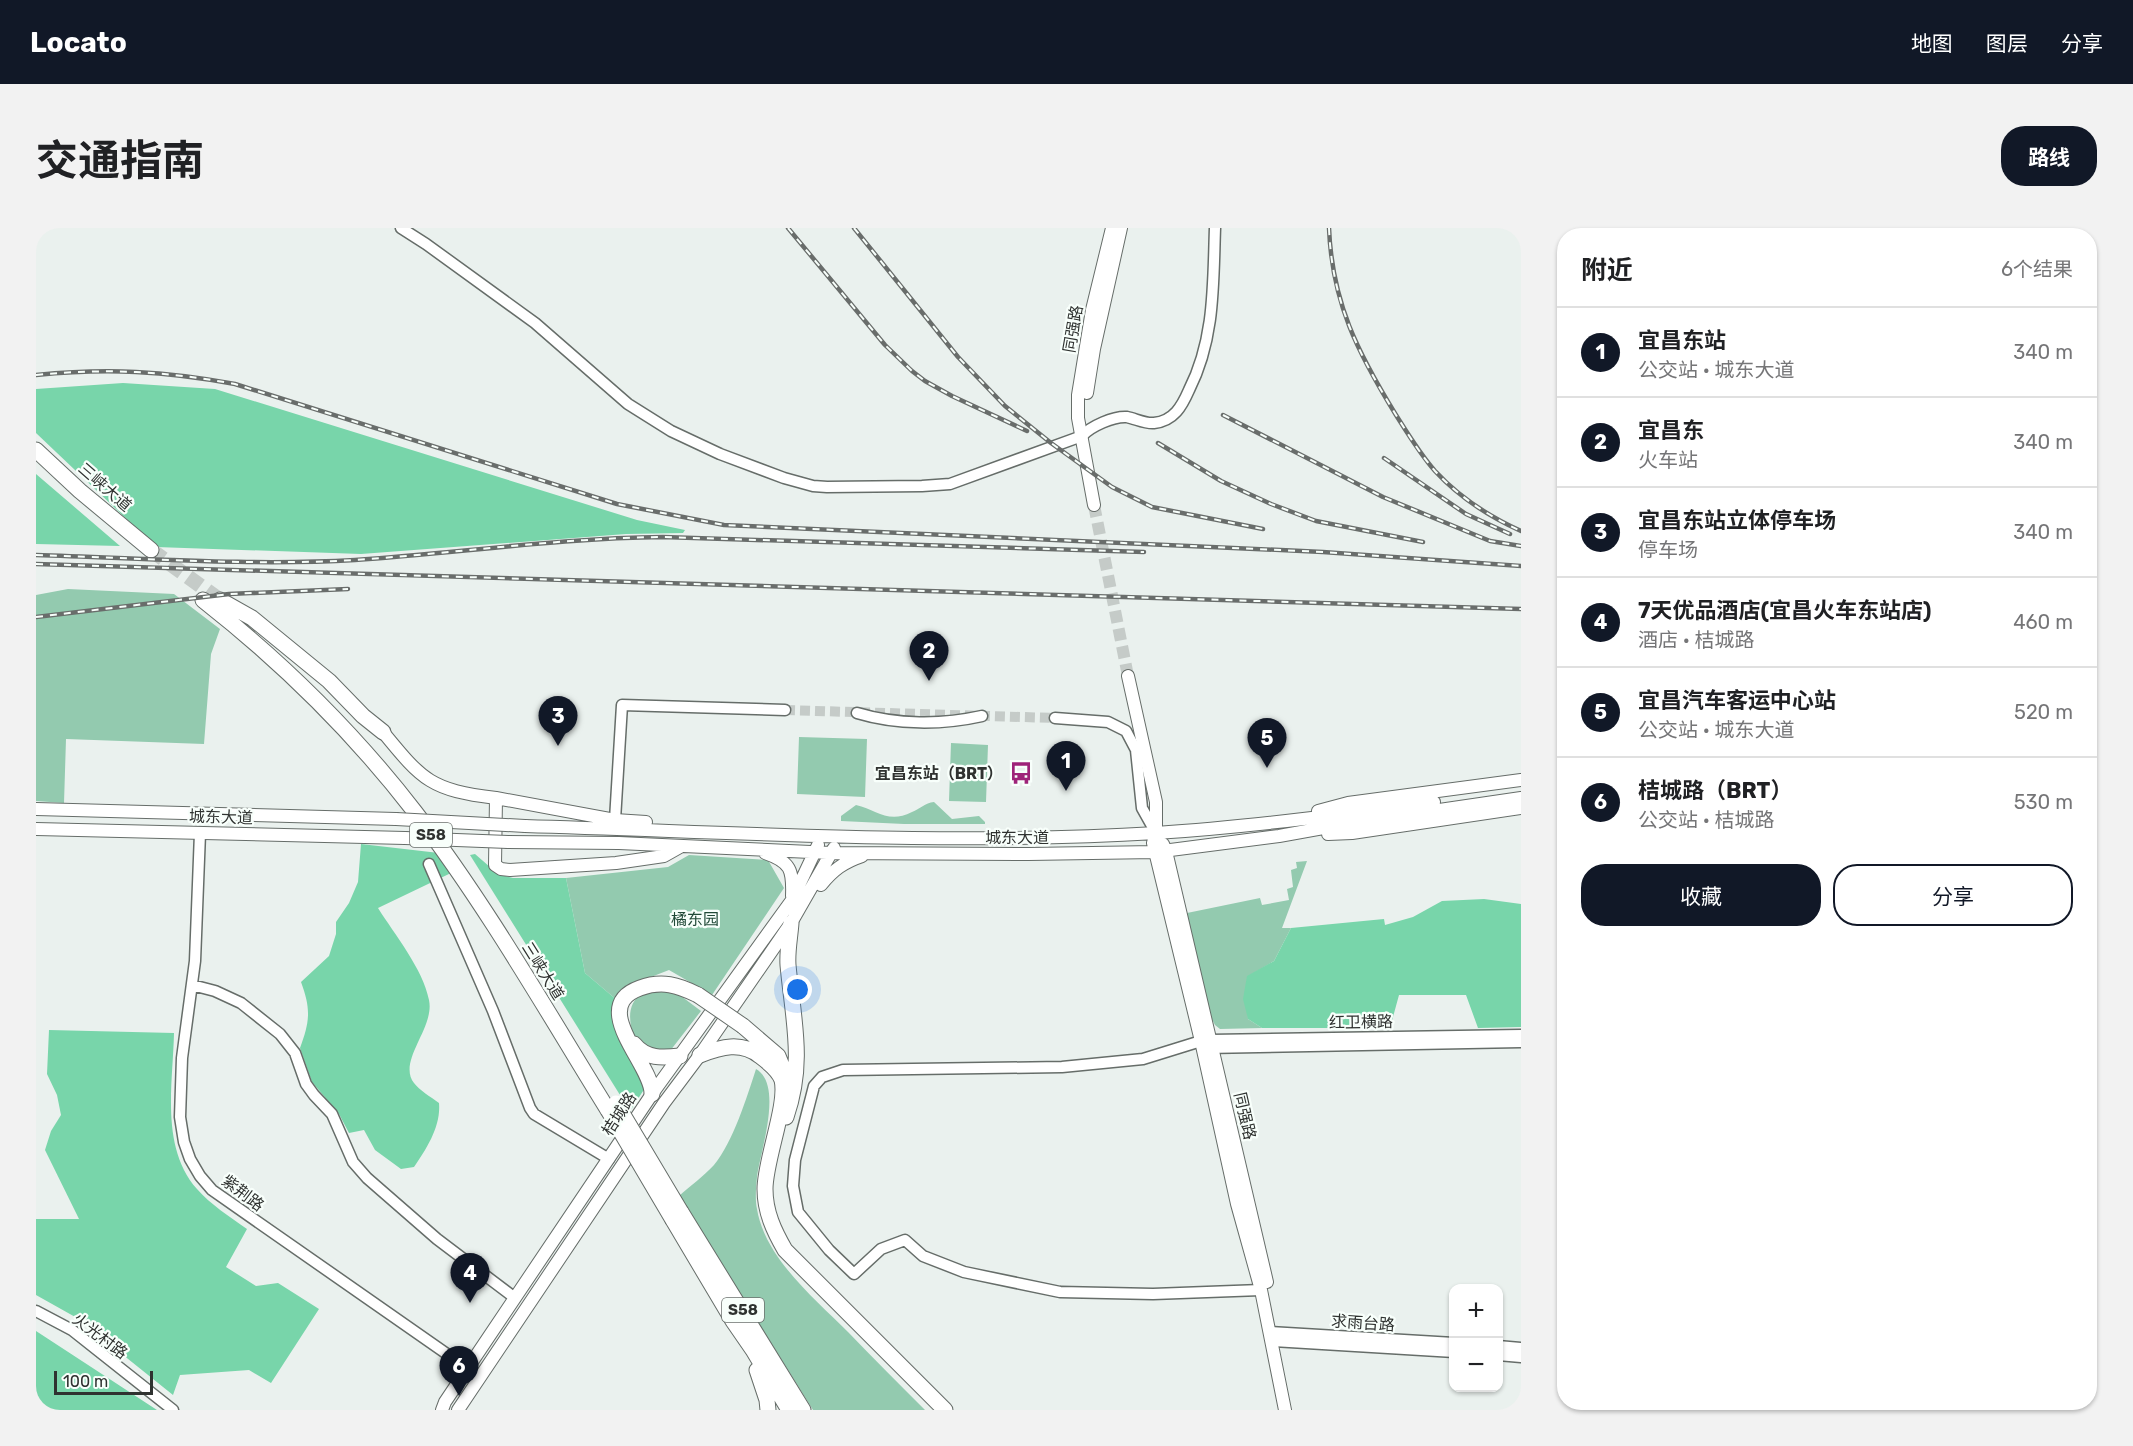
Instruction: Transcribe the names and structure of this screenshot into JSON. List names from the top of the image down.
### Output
{
  "streets": {
    "highway": ["三峡大道", "S58"],
    "main road": ["同强路", "城东大道", "桔城路"],
    "street": [
      "红卫横路",
      "紫荆路",
      "求雨台路",
      "火光村路"
    ]
  },
  "crossings": [
    ["同强路", "城东大道"],
    ["同强路", "红卫横路"],
    ["同强路", "求雨台路"],
    ["城东大道", "桔城路"],
    ["城东大道", "紫荆路"],
    ["桔城路", "紫荆路"]
  ],
  "parks": ["橘东园"],
  "places": {
    "bus stop": ["宜昌东站（BRT）"]
  },
  "scale_bar": "100 m",
  "page": {
    "header": "Locato",
    "nav": ["地图", "图层", "分享"],
    "title": "交通指南",
    "buttons": [
      "路线",
      ["收藏", "分享"]
    ],
    "heading": ["附近", "6个结果"],
    "list": [
      {
        "mark": "1",
        "name": "宜昌东站",
        "note": "公交站 · 城东大道",
        "value": "340 m"
      },
      {
        "mark": "2",
        "name": "宜昌东",
        "note": "火车站",
        "value": "340 m"
      },
      {
        "mark": "3",
        "name": "宜昌东站立体停车场",
        "note": "停车场",
        "value": "340 m"
      },
      {
        "mark": "4",
        "name": "7天优品酒店(宜昌火车东站店)",
        "note": "酒店 · 桔城路",
        "value": "460 m"
      },
      {
        "mark": "5",
        "name": "宜昌汽车客运中心站",
        "note": "公交站 · 城东大道",
        "value": "520 m"
      },
      {
        "mark": "6",
        "name": "桔城路（BRT）",
        "note": "公交站 · 桔城路",
        "value": "530 m"
      }
    ],
    "pins": [
      "2",
      "3",
      "5",
      "1",
      "4",
      "6"
    ],
    "map_buttons": ["+", "−"],
    "scale": "100 m"
  }
}
